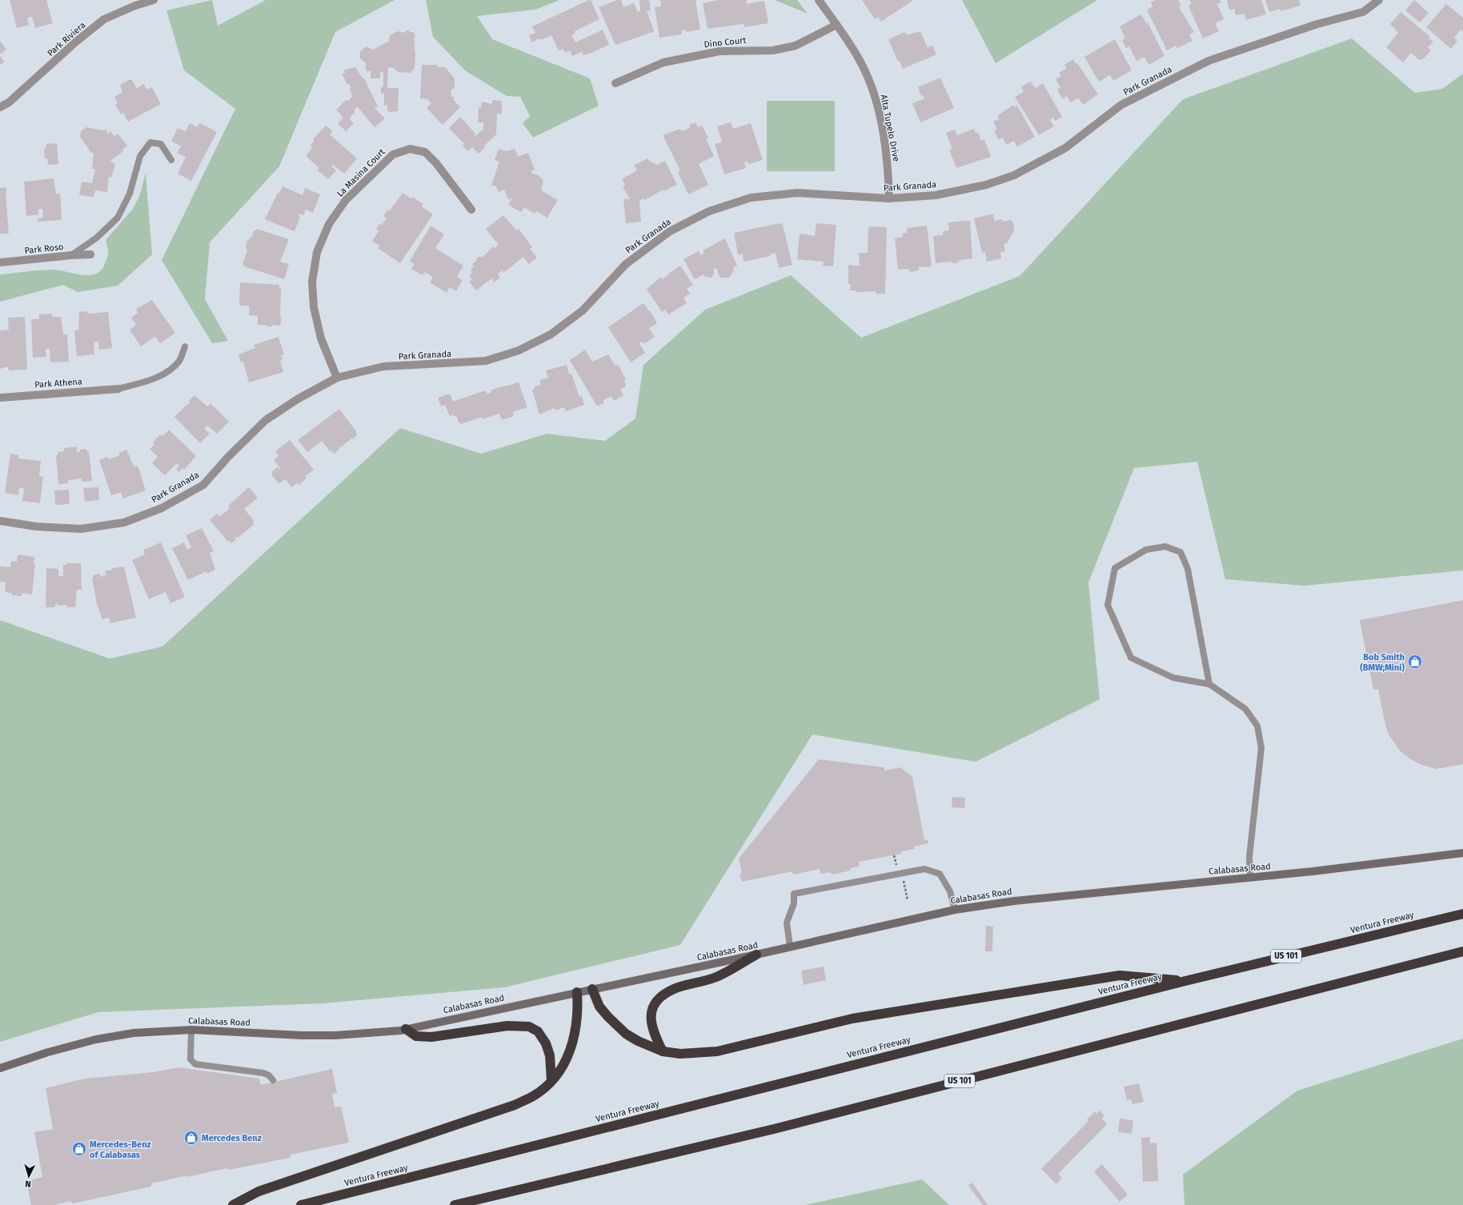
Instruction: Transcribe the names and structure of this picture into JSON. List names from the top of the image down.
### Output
{
  "streets": {
    "highway": ["Ventura Freeway", "US 101"],
    "main road": ["Calabasas Road"],
    "street": [
      "Park Riviera",
      "Dino Court",
      "Park Granada",
      "Alta Tupelo Drive",
      "La Masina Court",
      "Park Roso",
      "Park Athena"
    ]
  },
  "crossings": [
    ["Dino Court", "Alta Tupelo Drive"],
    ["Park Granada", "Alta Tupelo Drive"],
    ["Park Granada", "La Masina Court"]
  ],
  "places": {
    "shop": ["Bob Smith (BMW;Mini)", "Mercedes Benz", "Mercedes-Benz of Calabasas"]
  },
  "north": "bottom"
}
